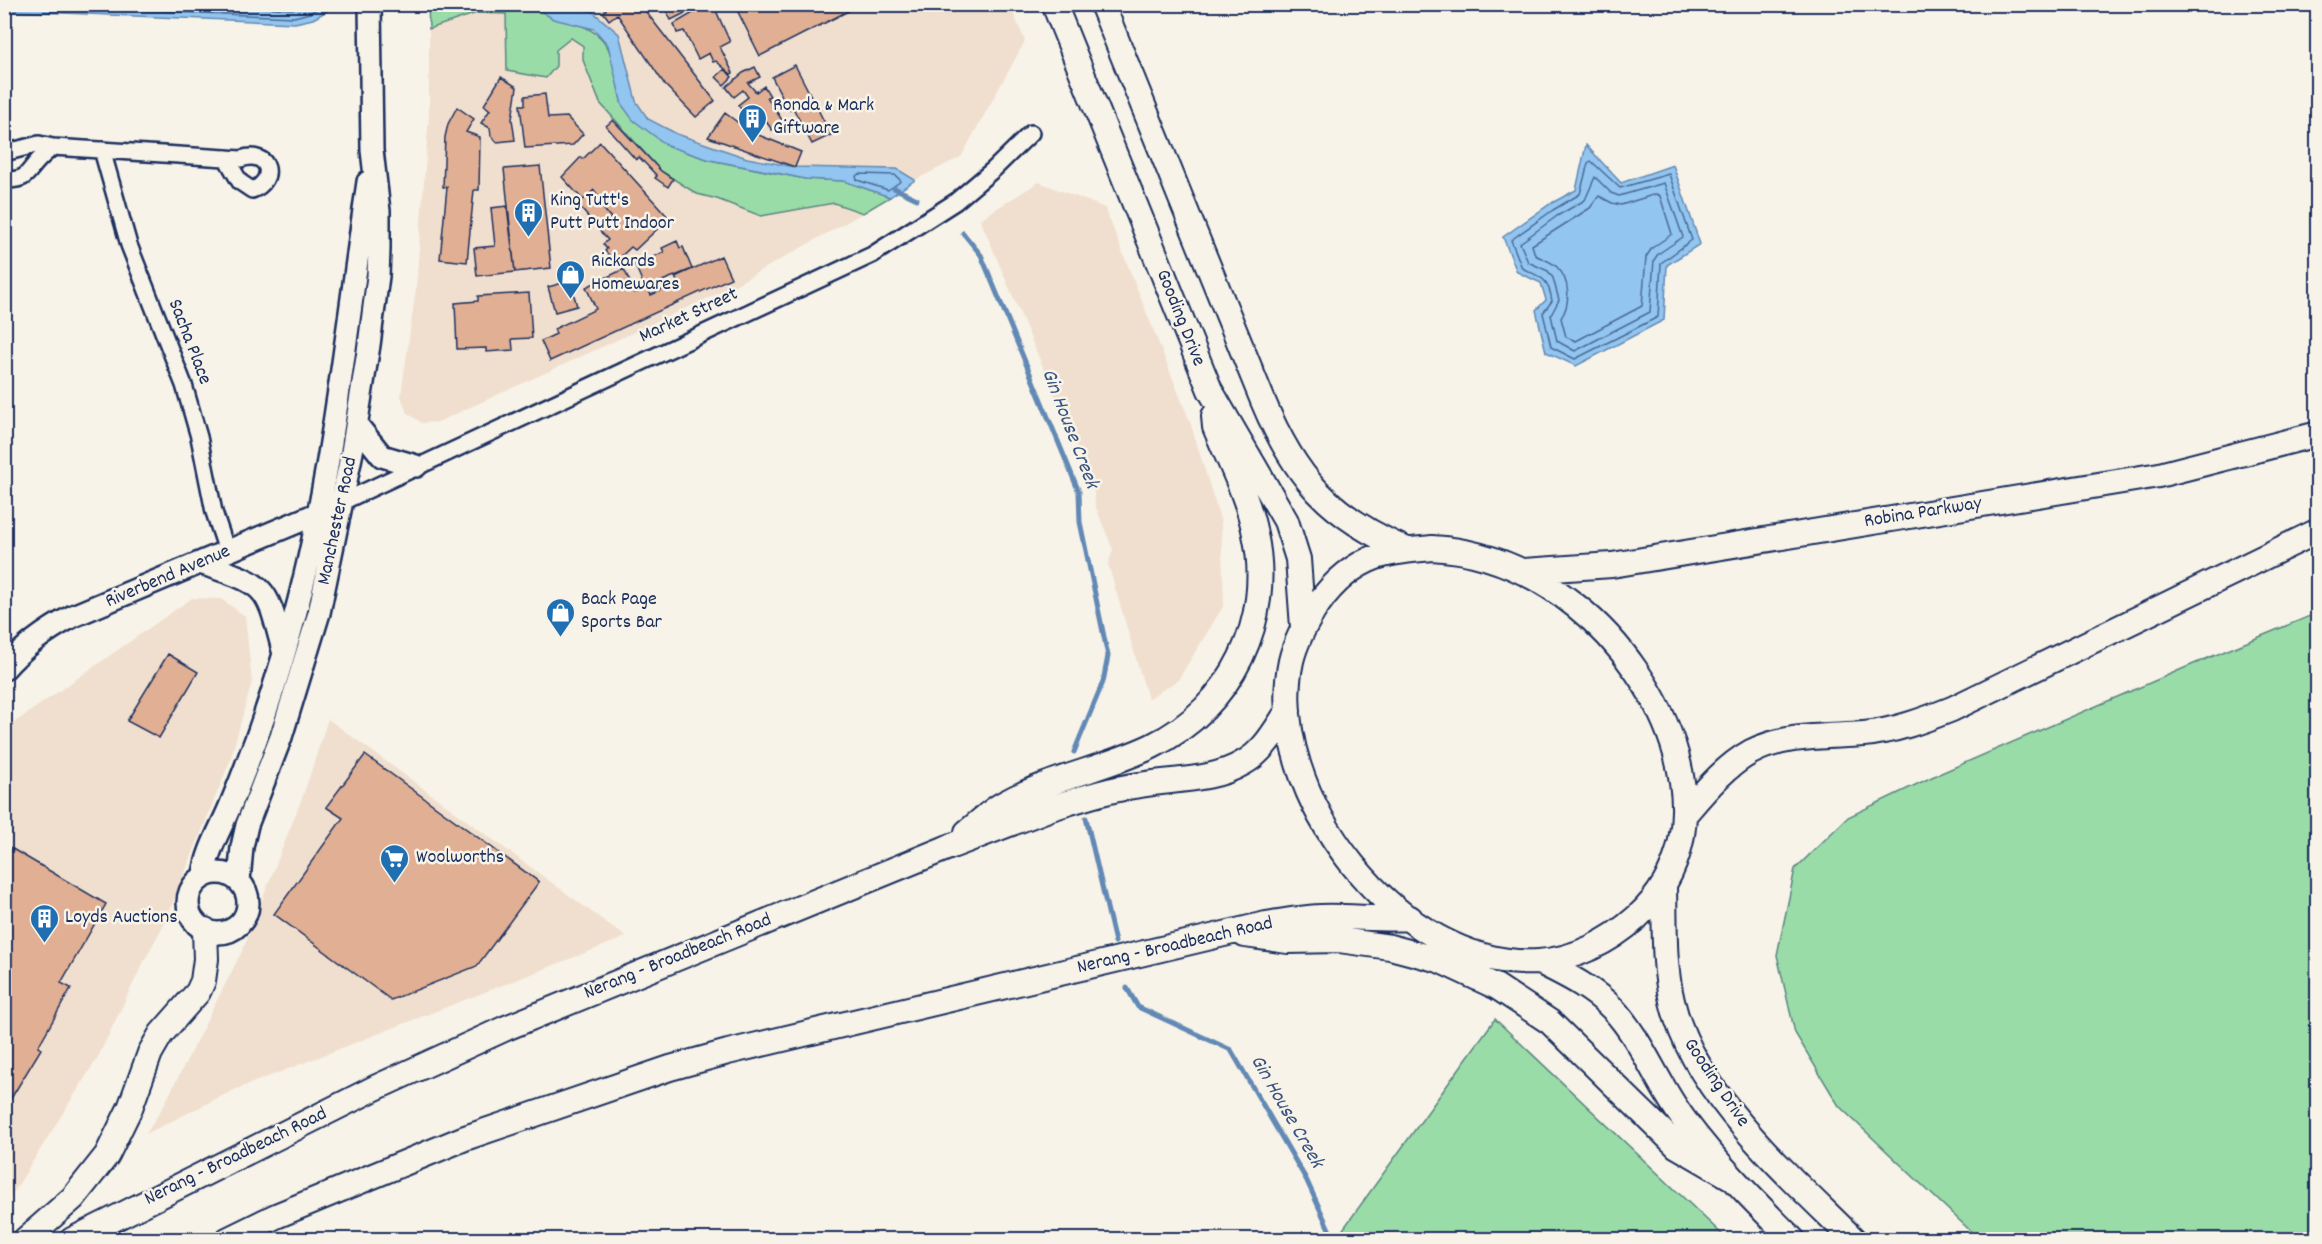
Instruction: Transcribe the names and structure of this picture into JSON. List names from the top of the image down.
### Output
{
  "streets": {
    "main road": ["Gooding Drive", "Robina Parkway", "Nerang - Broadbeach Road"],
    "street": [
      "Market Street",
      "Sacha Place",
      "Manchester Road",
      "Riverbend Avenue"
    ]
  },
  "crossings": [
    ["Market Street", "Manchester Road"],
    ["Market Street", "Riverbend Avenue"],
    ["Sacha Place", "Riverbend Avenue"],
    ["Manchester Road", "Riverbend Avenue"]
  ],
  "water": ["Gin House Creek"],
  "places": {
    "building": ["Ronda & Mark Giftware", "King Tutt's Putt Putt Indoor", "Loyds Auctions"],
    "shop": ["Rickards Homewares", "Back Page Sports Bar"],
    "supermarket": ["Woolworths"]
  }
}
